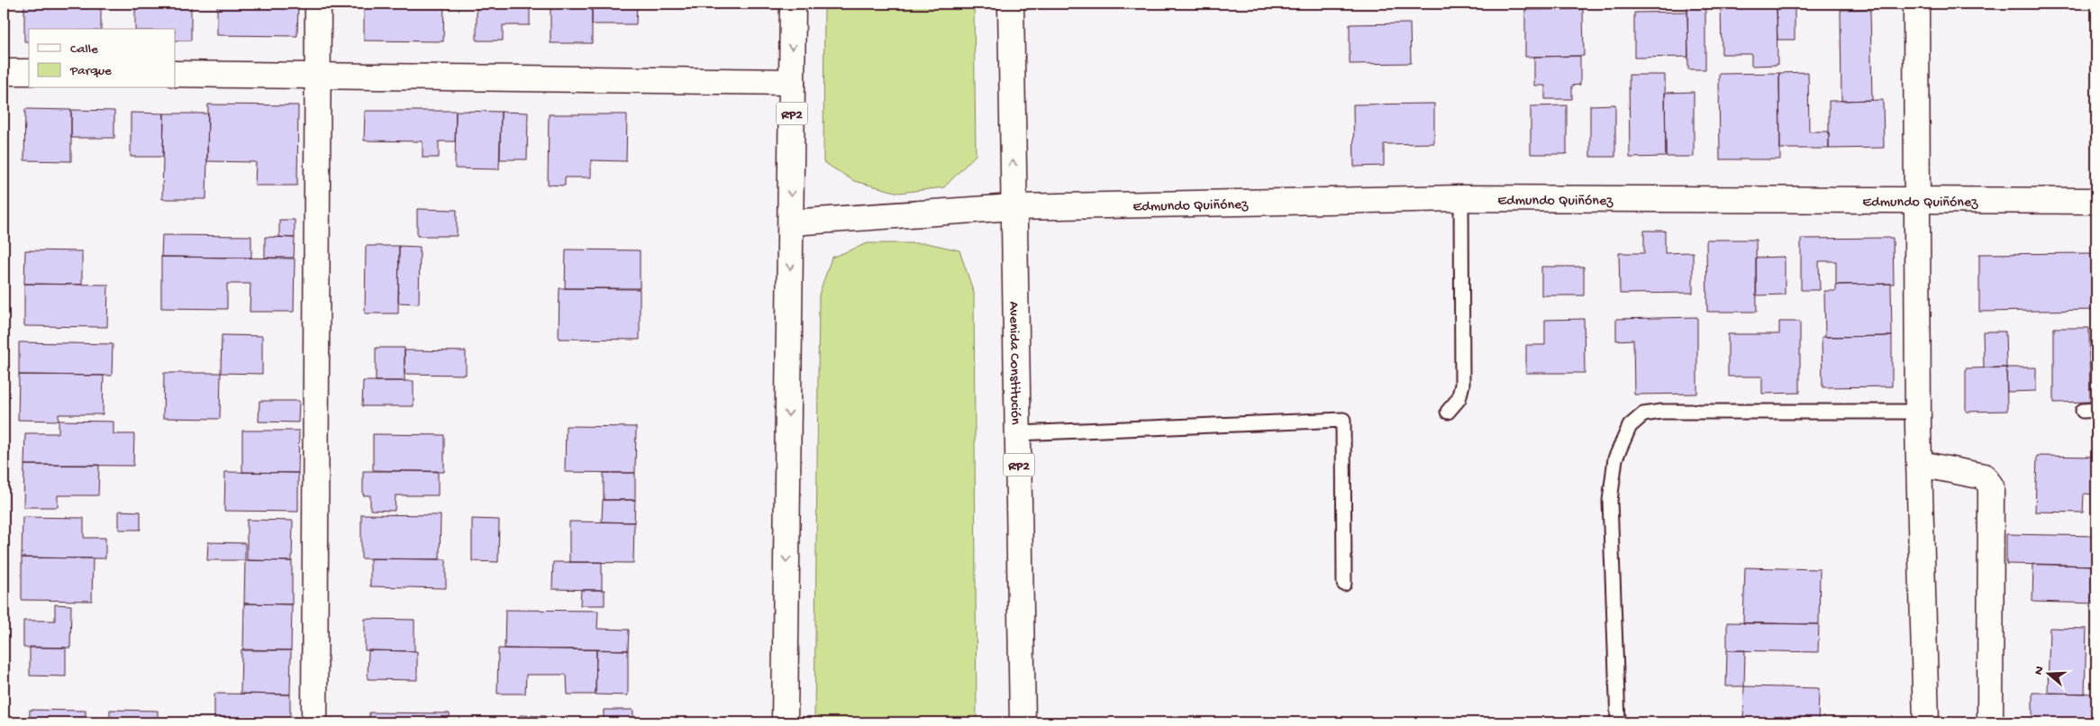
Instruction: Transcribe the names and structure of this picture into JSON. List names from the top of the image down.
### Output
{
  "streets": {
    "street": ["RP2", "Edmundo Quiñónez", "Avenida Constitución"]
  },
  "crossings": [
    ["RP2", "Edmundo Quiñónez"],
    ["Edmundo Quiñónez", "Avenida Constitución"]
  ],
  "legend": ["Calle", "Parque"],
  "north": "left"
}
